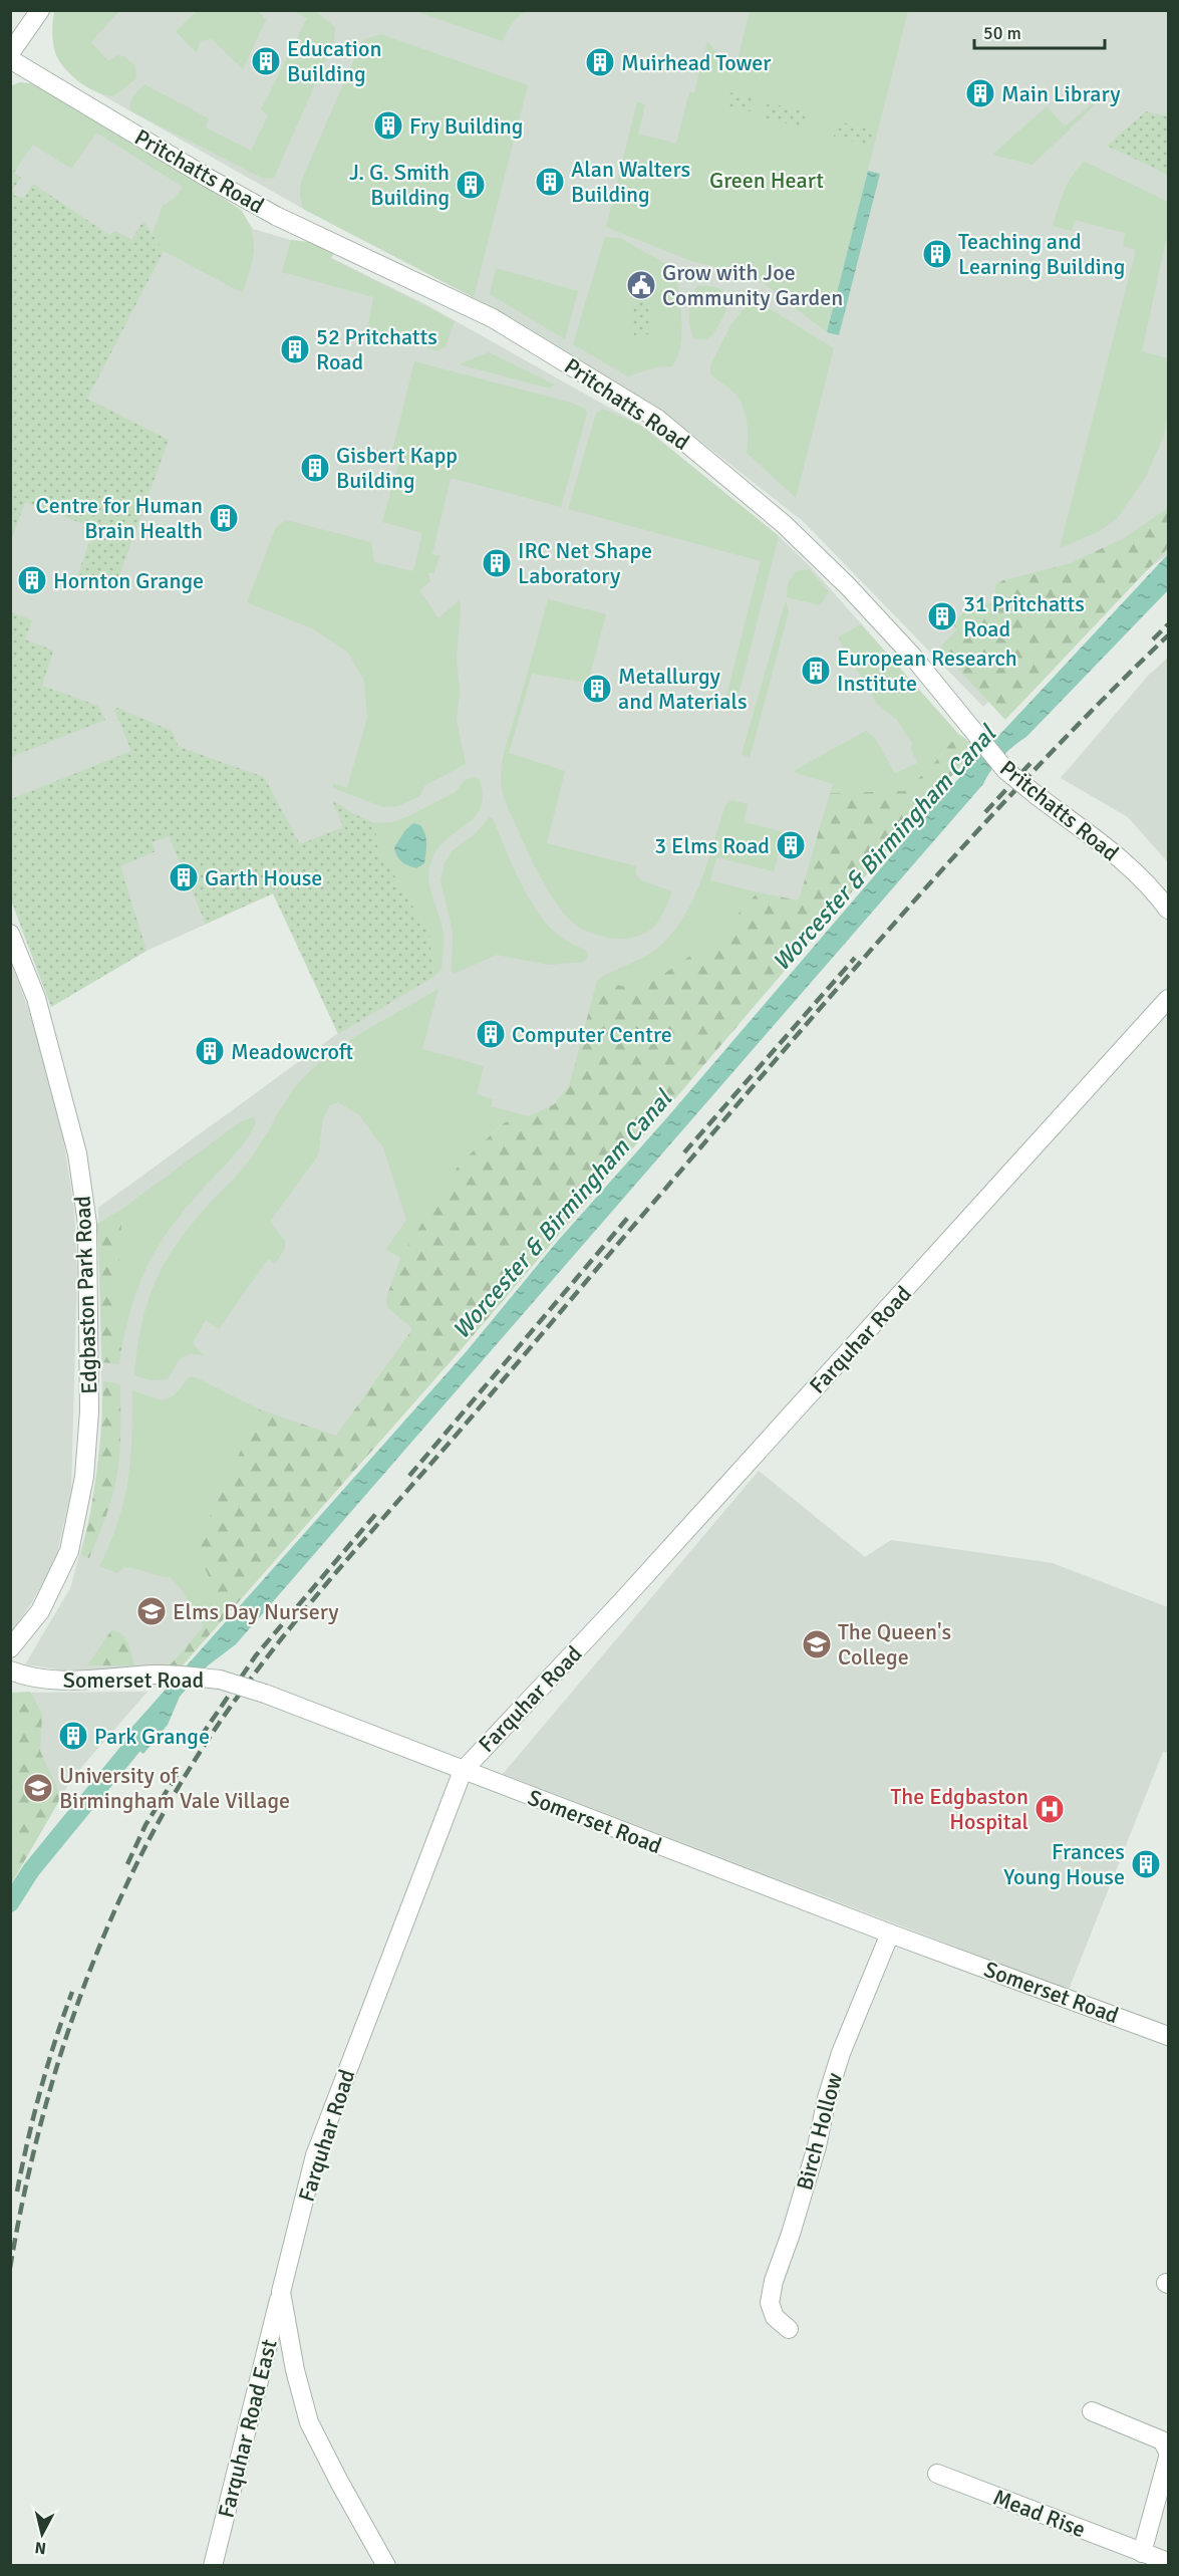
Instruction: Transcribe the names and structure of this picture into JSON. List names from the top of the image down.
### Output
{
  "streets": {
    "street": [
      "Pritchatts Road",
      "Edgbaston Park Road",
      "Farquhar Road",
      "Somerset Road",
      "Birch Hollow",
      "Farquhar Road East",
      "Mead Rise"
    ]
  },
  "crossings": [
    ["Farquhar Road", "Somerset Road"],
    ["Farquhar Road", "Farquhar Road East"],
    ["Somerset Road", "Birch Hollow"]
  ],
  "water": ["Worcester & Birmingham Canal"],
  "parks": ["Green Heart"],
  "places": {
    "building": [
      "Education Building",
      "Muirhead Tower",
      "Main Library",
      "Fry Building",
      "Alan Walters Building",
      "J. G. Smith Building",
      "Teaching and Learning Building",
      "52 Pritchatts Road",
      "Gisbert Kapp Building",
      "Centre for Human Brain Health",
      "IRC Net Shape Laboratory",
      "Hornton Grange",
      "31 Pritchatts Road",
      "European Research Institute",
      "Metallurgy and Materials",
      "3 Elms Road",
      "Garth House",
      "Computer Centre",
      "Meadowcroft",
      "Park Grange",
      "Frances Young House"
    ],
    "public building": ["Grow with Joe Community Garden"],
    "school or university": ["Elms Day Nursery", "The Queen's College", "University of Birmingham Vale Village"],
    "hospital": ["The Edgbaston Hospital"]
  },
  "scale_bar": "50 m",
  "north": "bottom"
}
